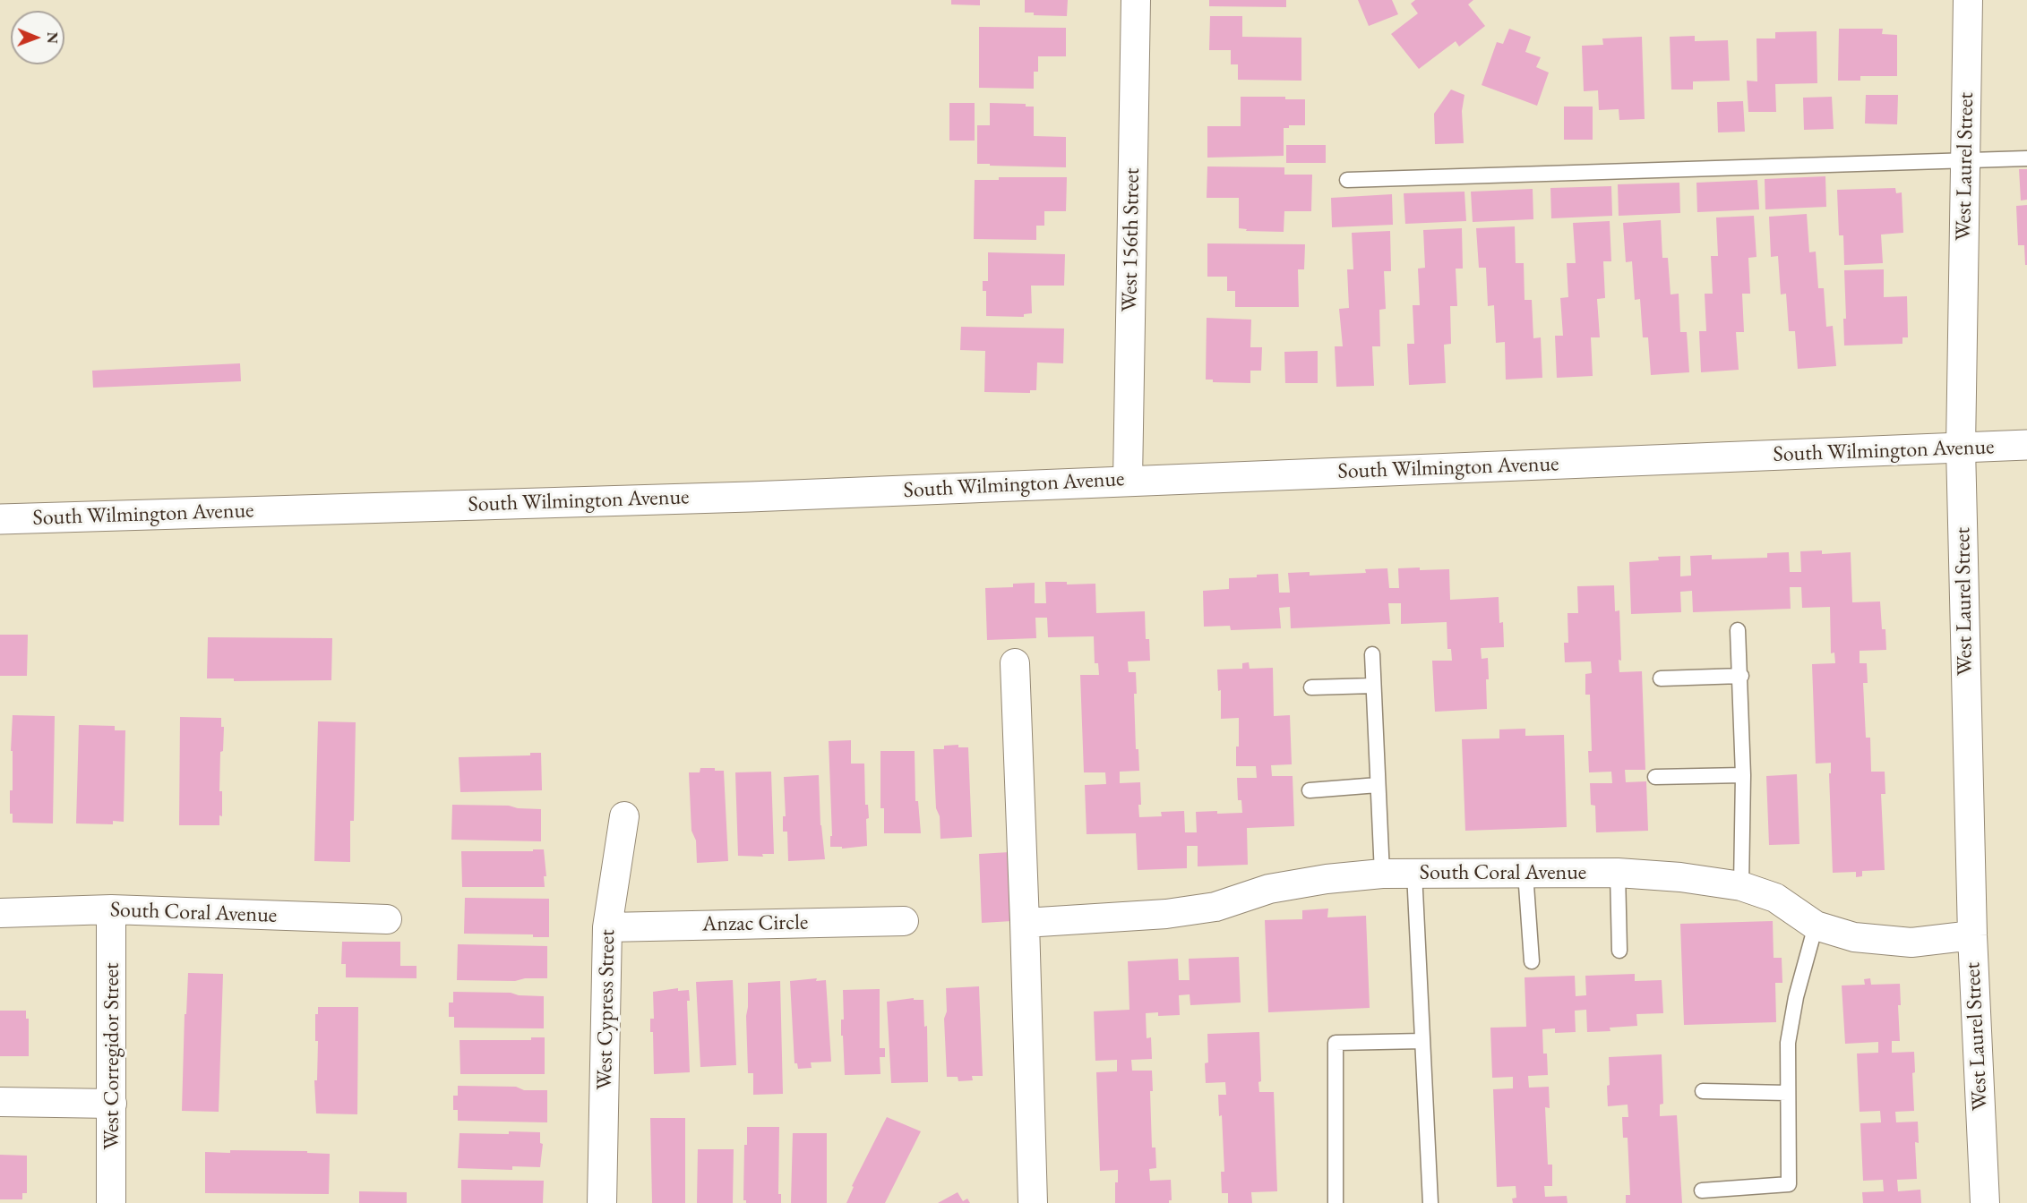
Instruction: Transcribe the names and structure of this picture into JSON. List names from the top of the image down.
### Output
{
  "streets": {
    "main road": ["South Wilmington Avenue"],
    "street": [
      "West Laurel Street",
      "West 156th Street",
      "South Coral Avenue",
      "Anzac Circle",
      "West Cypress Street",
      "West Corregidor Street"
    ]
  },
  "crossings": [
    ["West Laurel Street", "South Wilmington Avenue"],
    ["West Laurel Street", "South Coral Avenue"],
    ["West 156th Street", "South Wilmington Avenue"],
    ["South Coral Avenue", "West Corregidor Street"],
    ["Anzac Circle", "West Cypress Street"]
  ],
  "north": "right"
}
